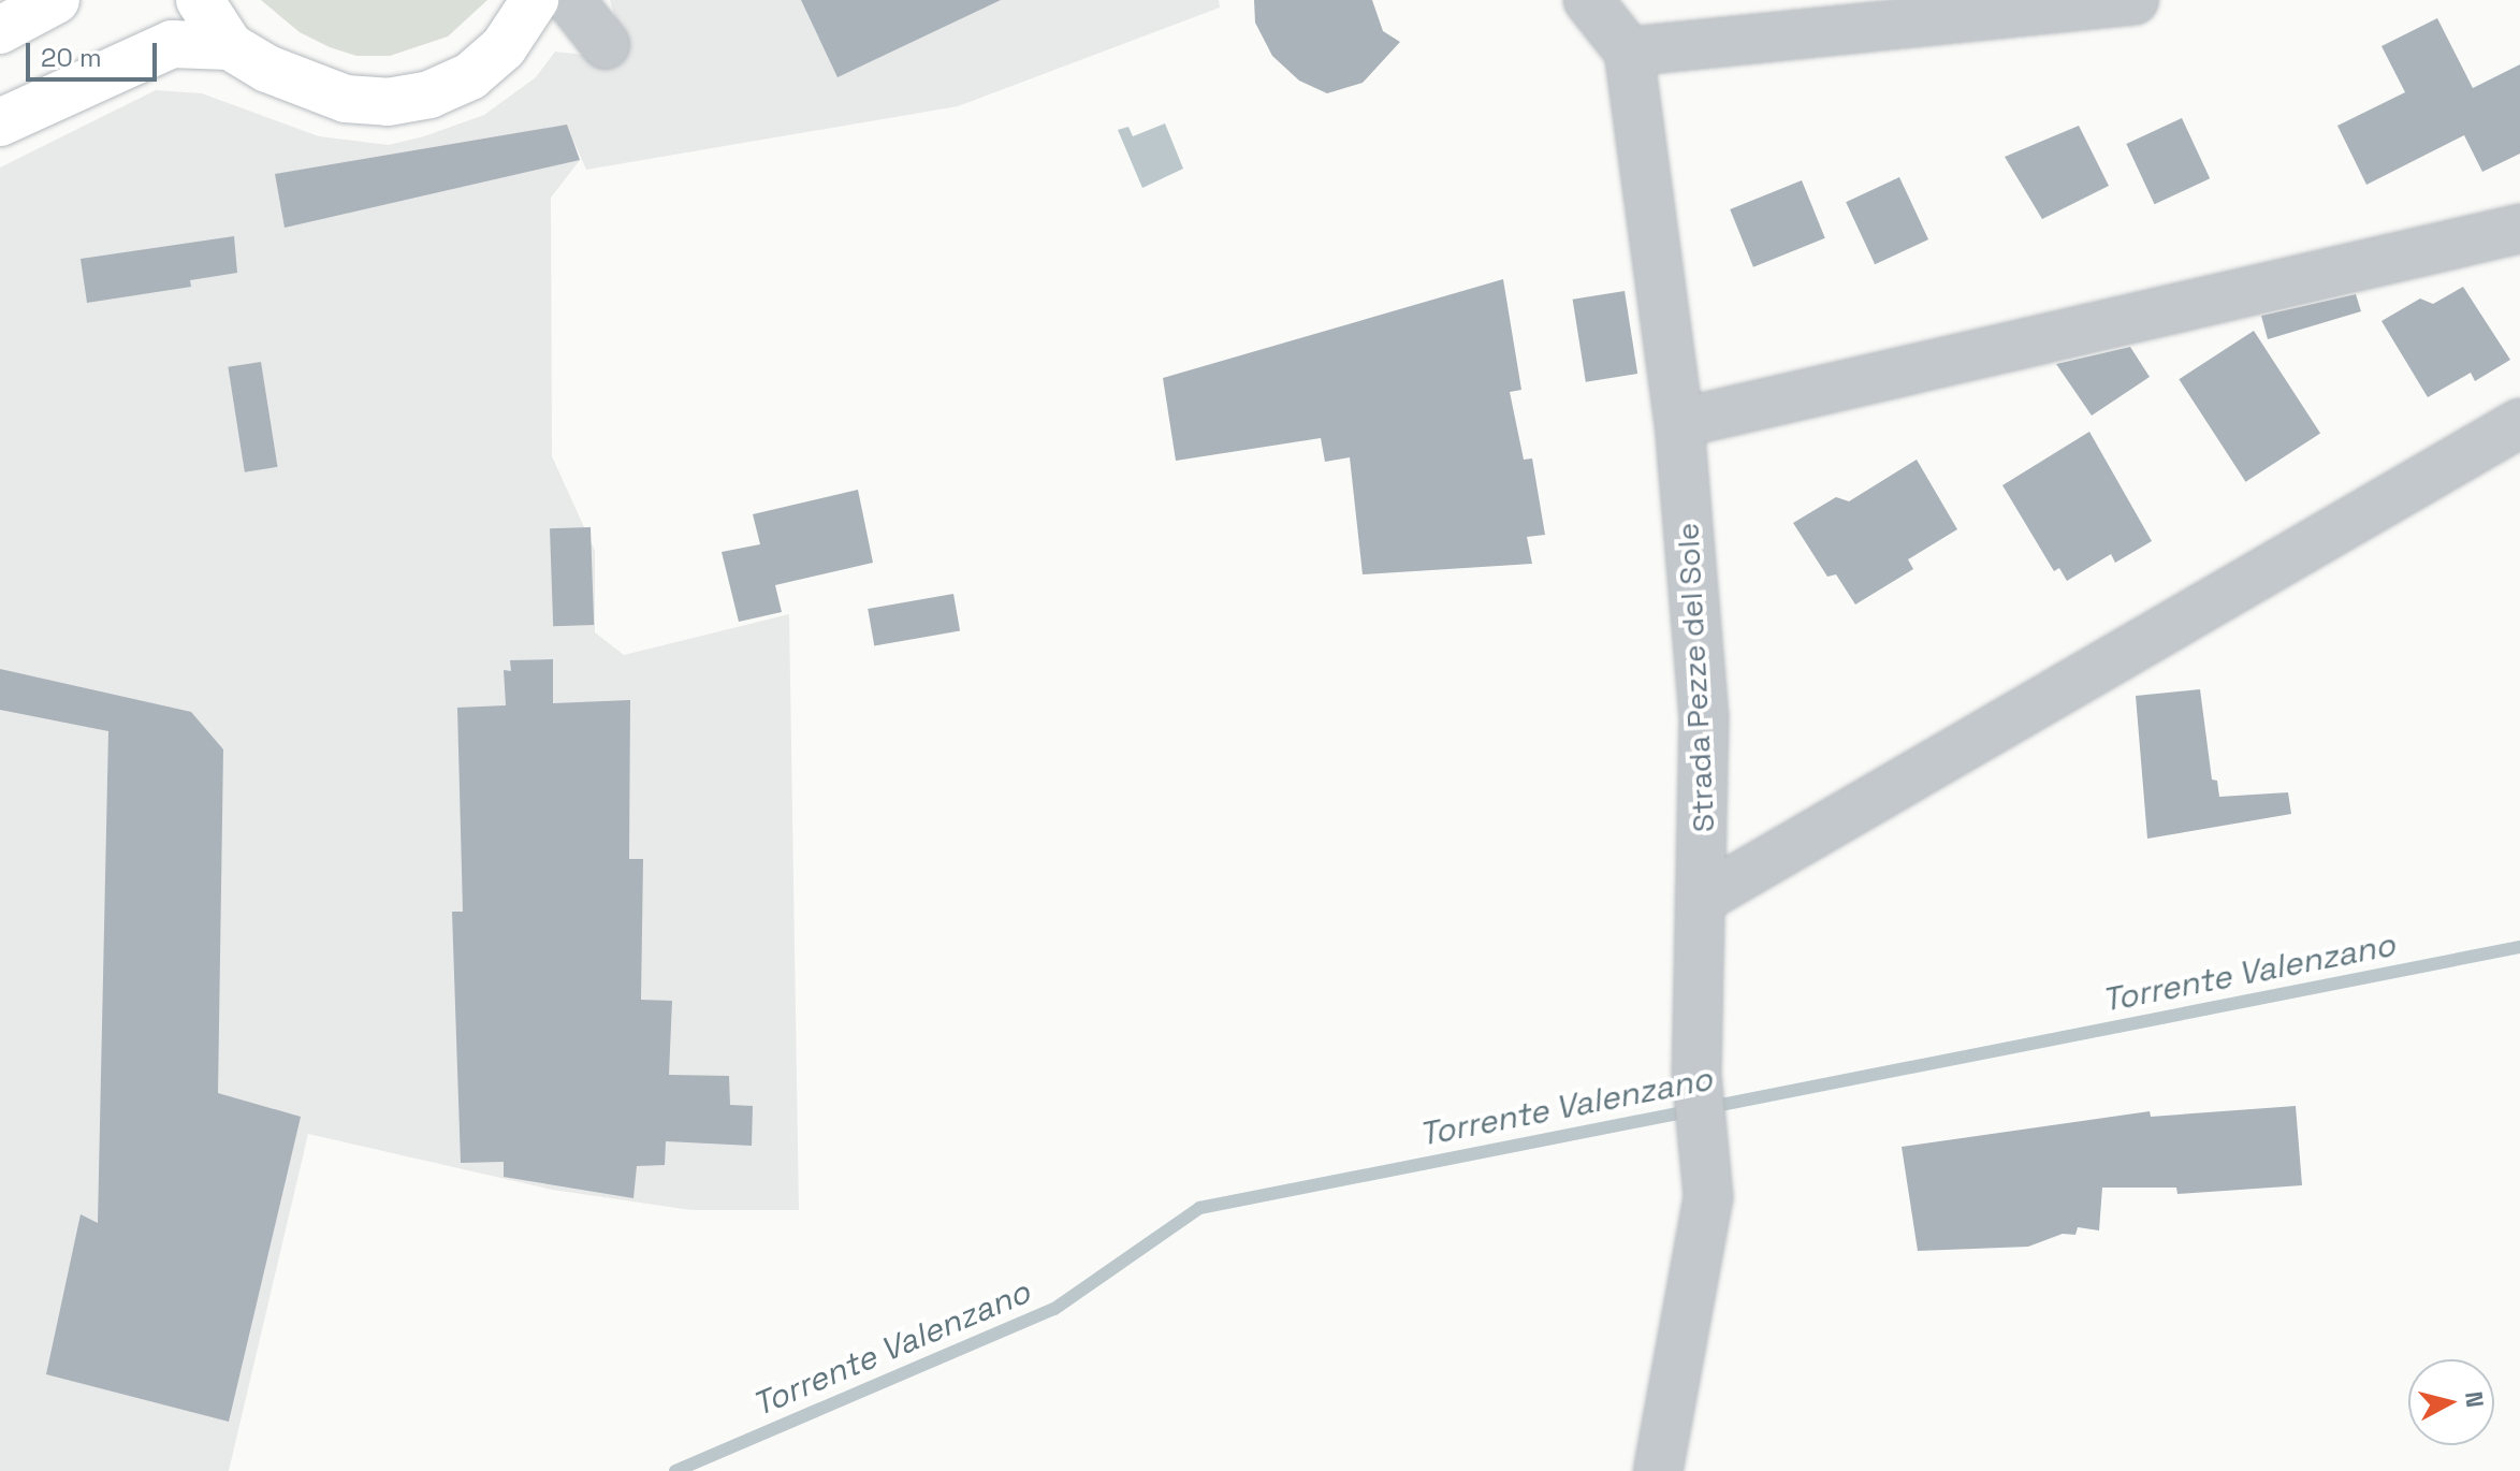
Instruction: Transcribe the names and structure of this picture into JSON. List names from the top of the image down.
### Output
{
  "streets": {
    "street": ["Strada Pezze del Sole"]
  },
  "water": ["Torrente Valenzano"],
  "scale_bar": "20 m",
  "north": "right"
}
